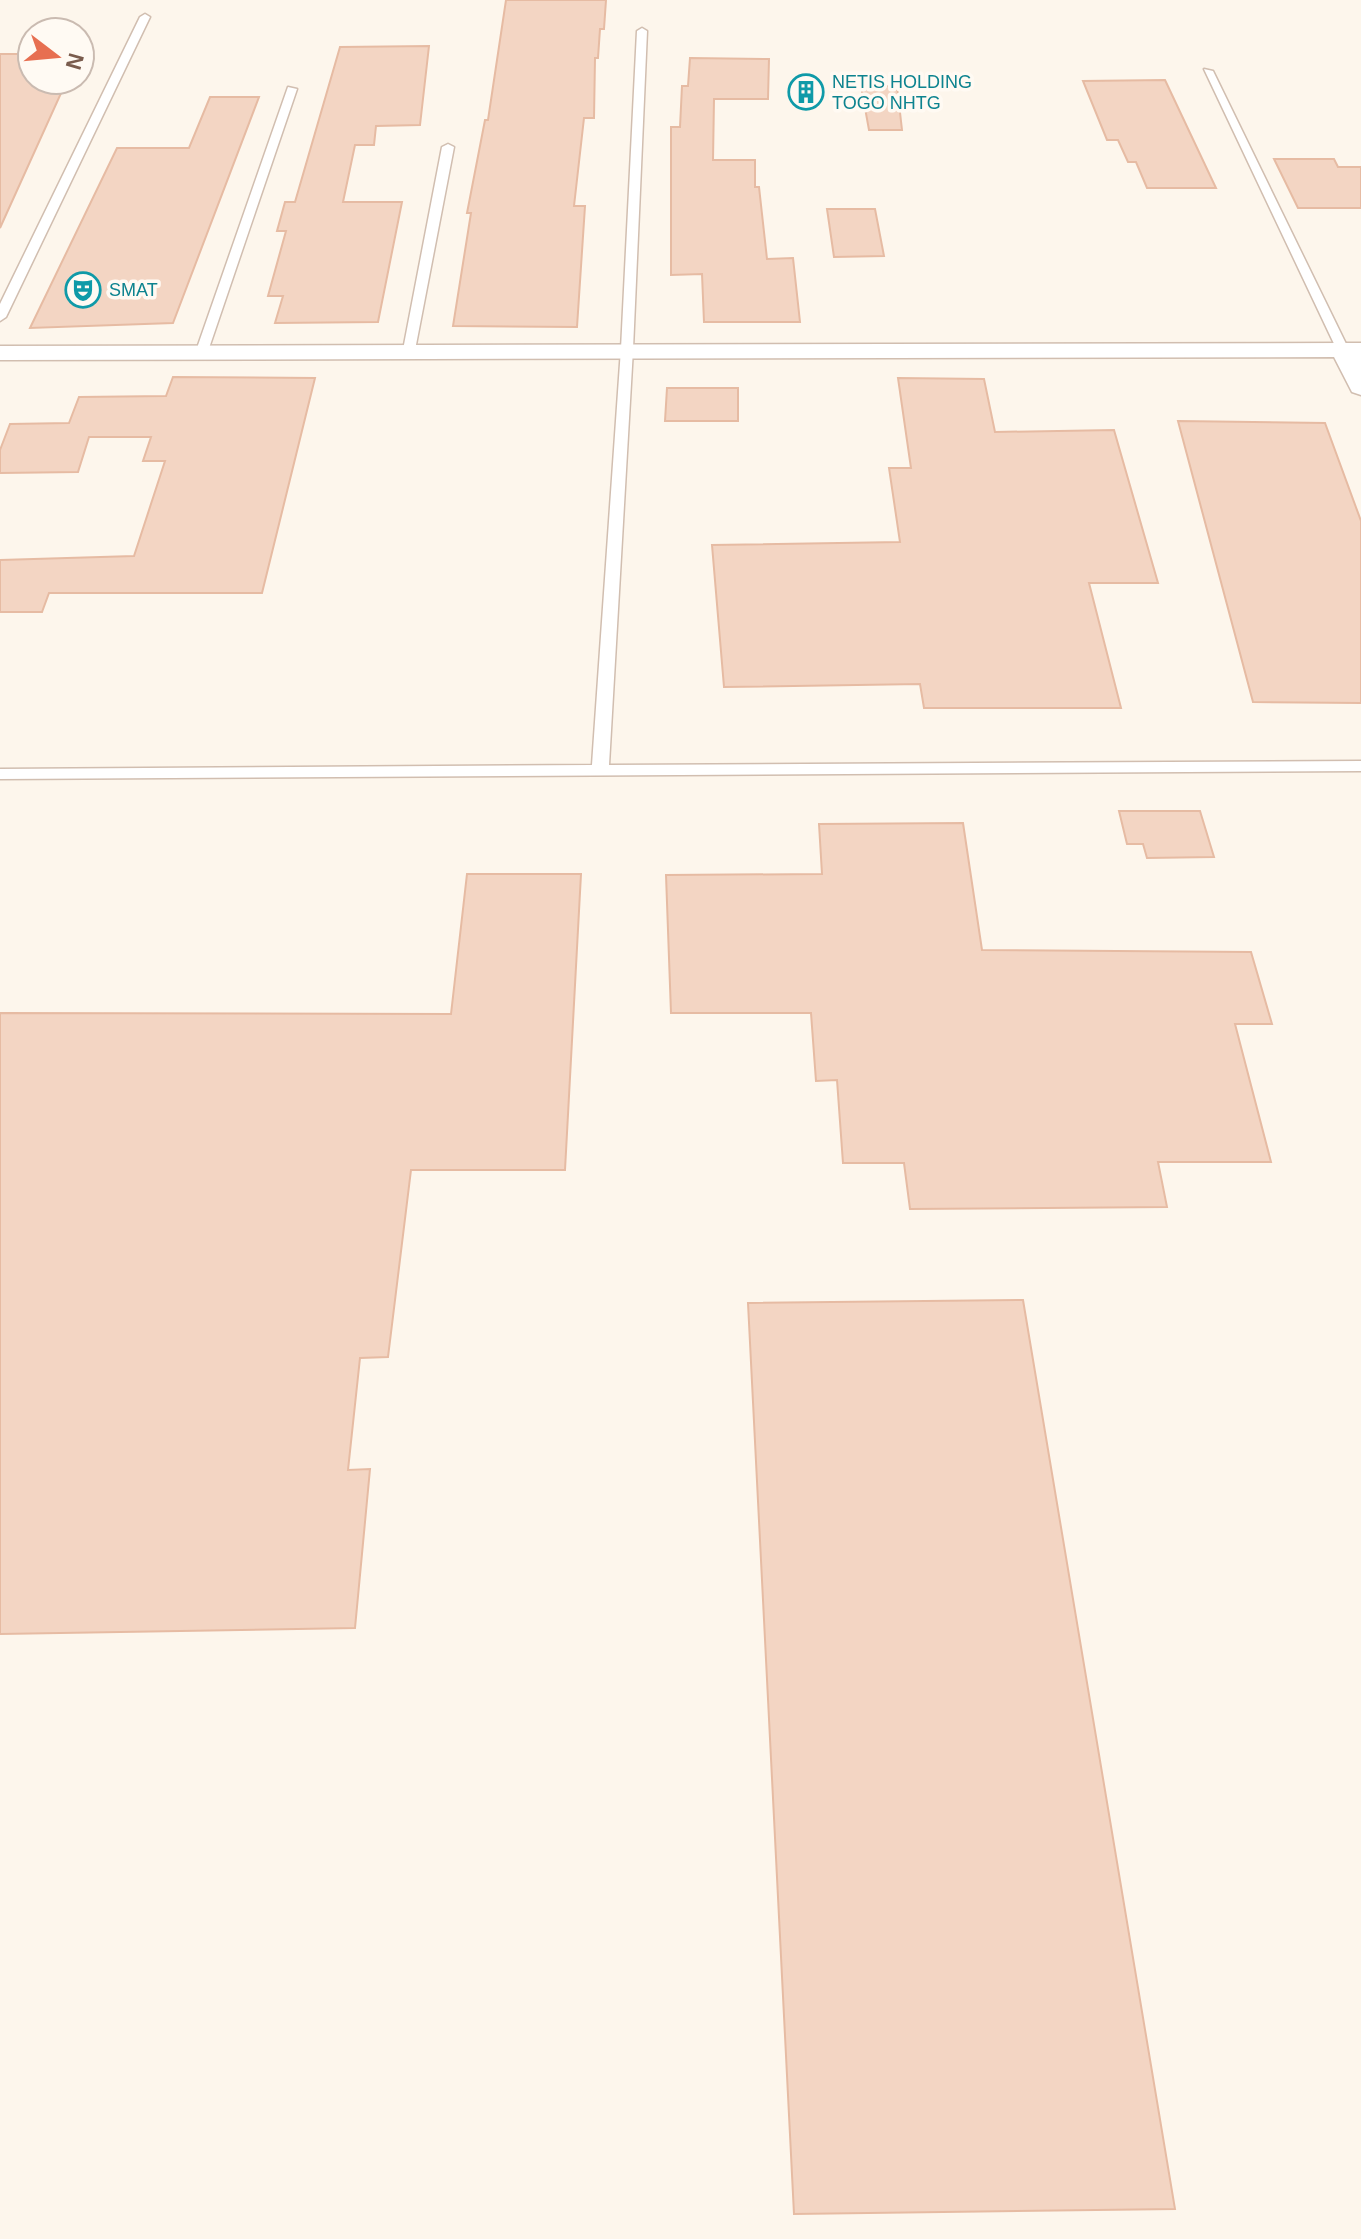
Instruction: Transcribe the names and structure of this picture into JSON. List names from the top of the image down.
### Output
{
  "places": {
    "building": ["NETIS HOLDING TOGO NHTG"],
    "theatre": ["SMAT"]
  },
  "north": "right"
}
